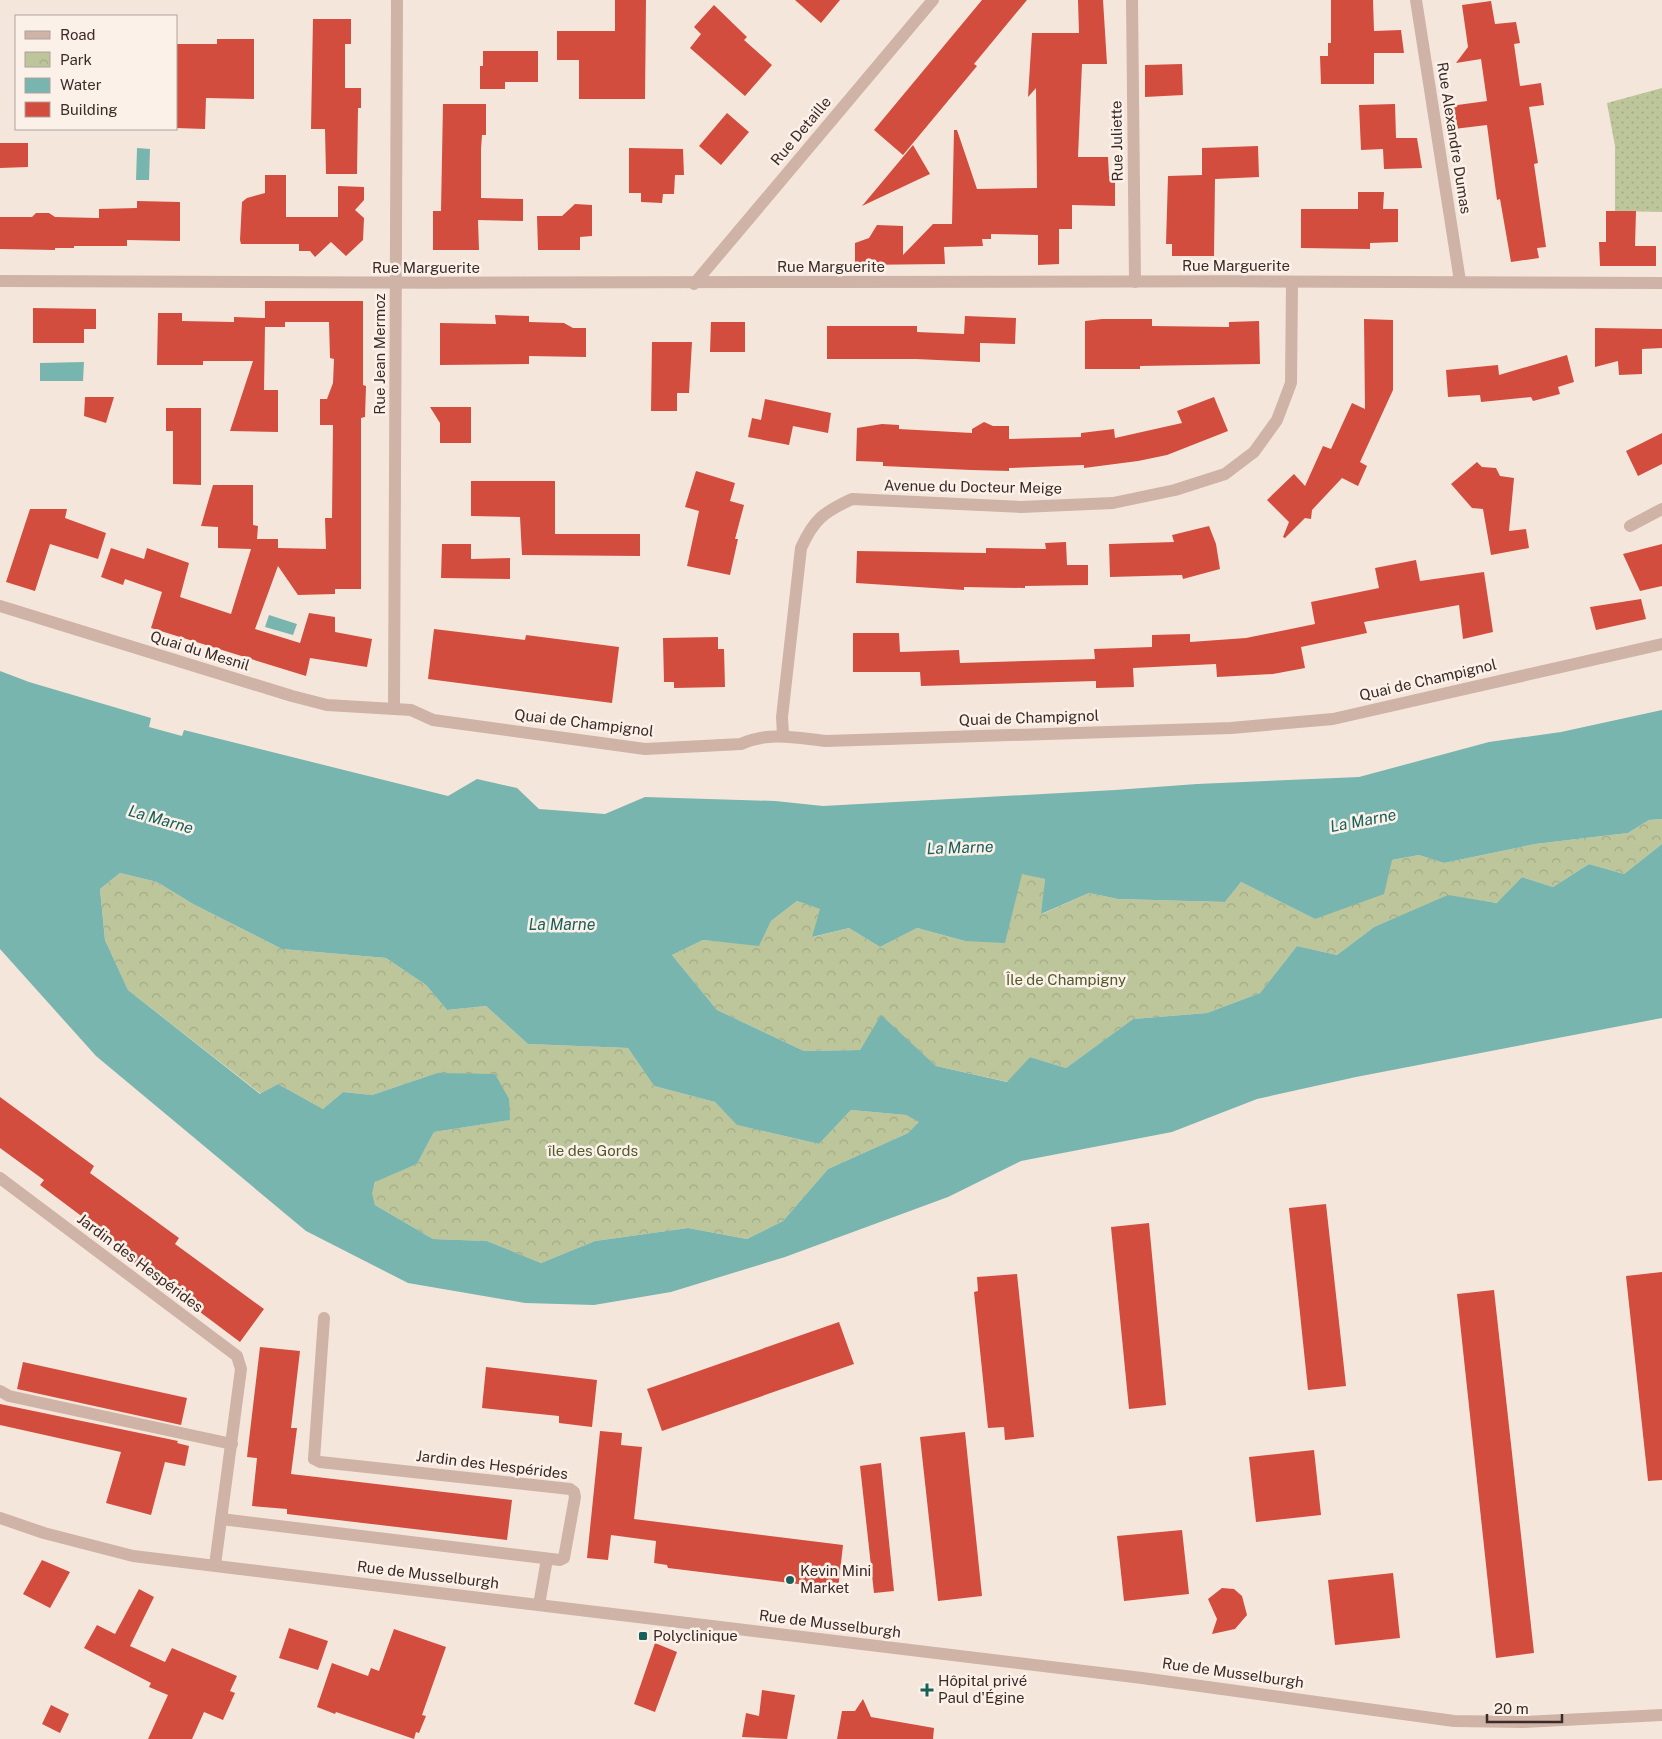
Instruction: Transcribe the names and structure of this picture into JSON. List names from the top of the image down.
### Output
{
  "streets": {
    "street": [
      "Rue Detaille",
      "Rue Alexandre Dumas",
      "Rue Juliette",
      "Rue Marguerite",
      "Rue Jean Mermoz",
      "Avenue du Docteur Meige",
      "Quai du Mesnil",
      "Quai de Champignol",
      "Jardin des Hespérides",
      "Rue de Musselburgh"
    ]
  },
  "crossings": [
    ["Rue Detaille", "Rue Marguerite"],
    ["Rue Alexandre Dumas", "Rue Marguerite"],
    ["Rue Juliette", "Rue Marguerite"],
    ["Rue Marguerite", "Rue Jean Mermoz"],
    ["Rue Marguerite", "Avenue du Docteur Meige"],
    ["Rue Jean Mermoz", "Quai du Mesnil"],
    ["Rue Jean Mermoz", "Quai de Champignol"],
    ["Avenue du Docteur Meige", "Quai de Champignol"],
    ["Quai du Mesnil", "Quai de Champignol"],
    ["Jardin des Hespérides", "Rue de Musselburgh"]
  ],
  "water": ["La Marne"],
  "parks": ["Île de Champigny", "île des Gords"],
  "places": {
    "other": ["Kevin Mini Market"],
    "transit": ["Polyclinique"],
    "health": ["Hôpital privé Paul d'Égine"]
  },
  "legend": [
    "Road",
    "Park",
    "Water",
    "Building"
  ],
  "scale_bar": "20 m"
}
